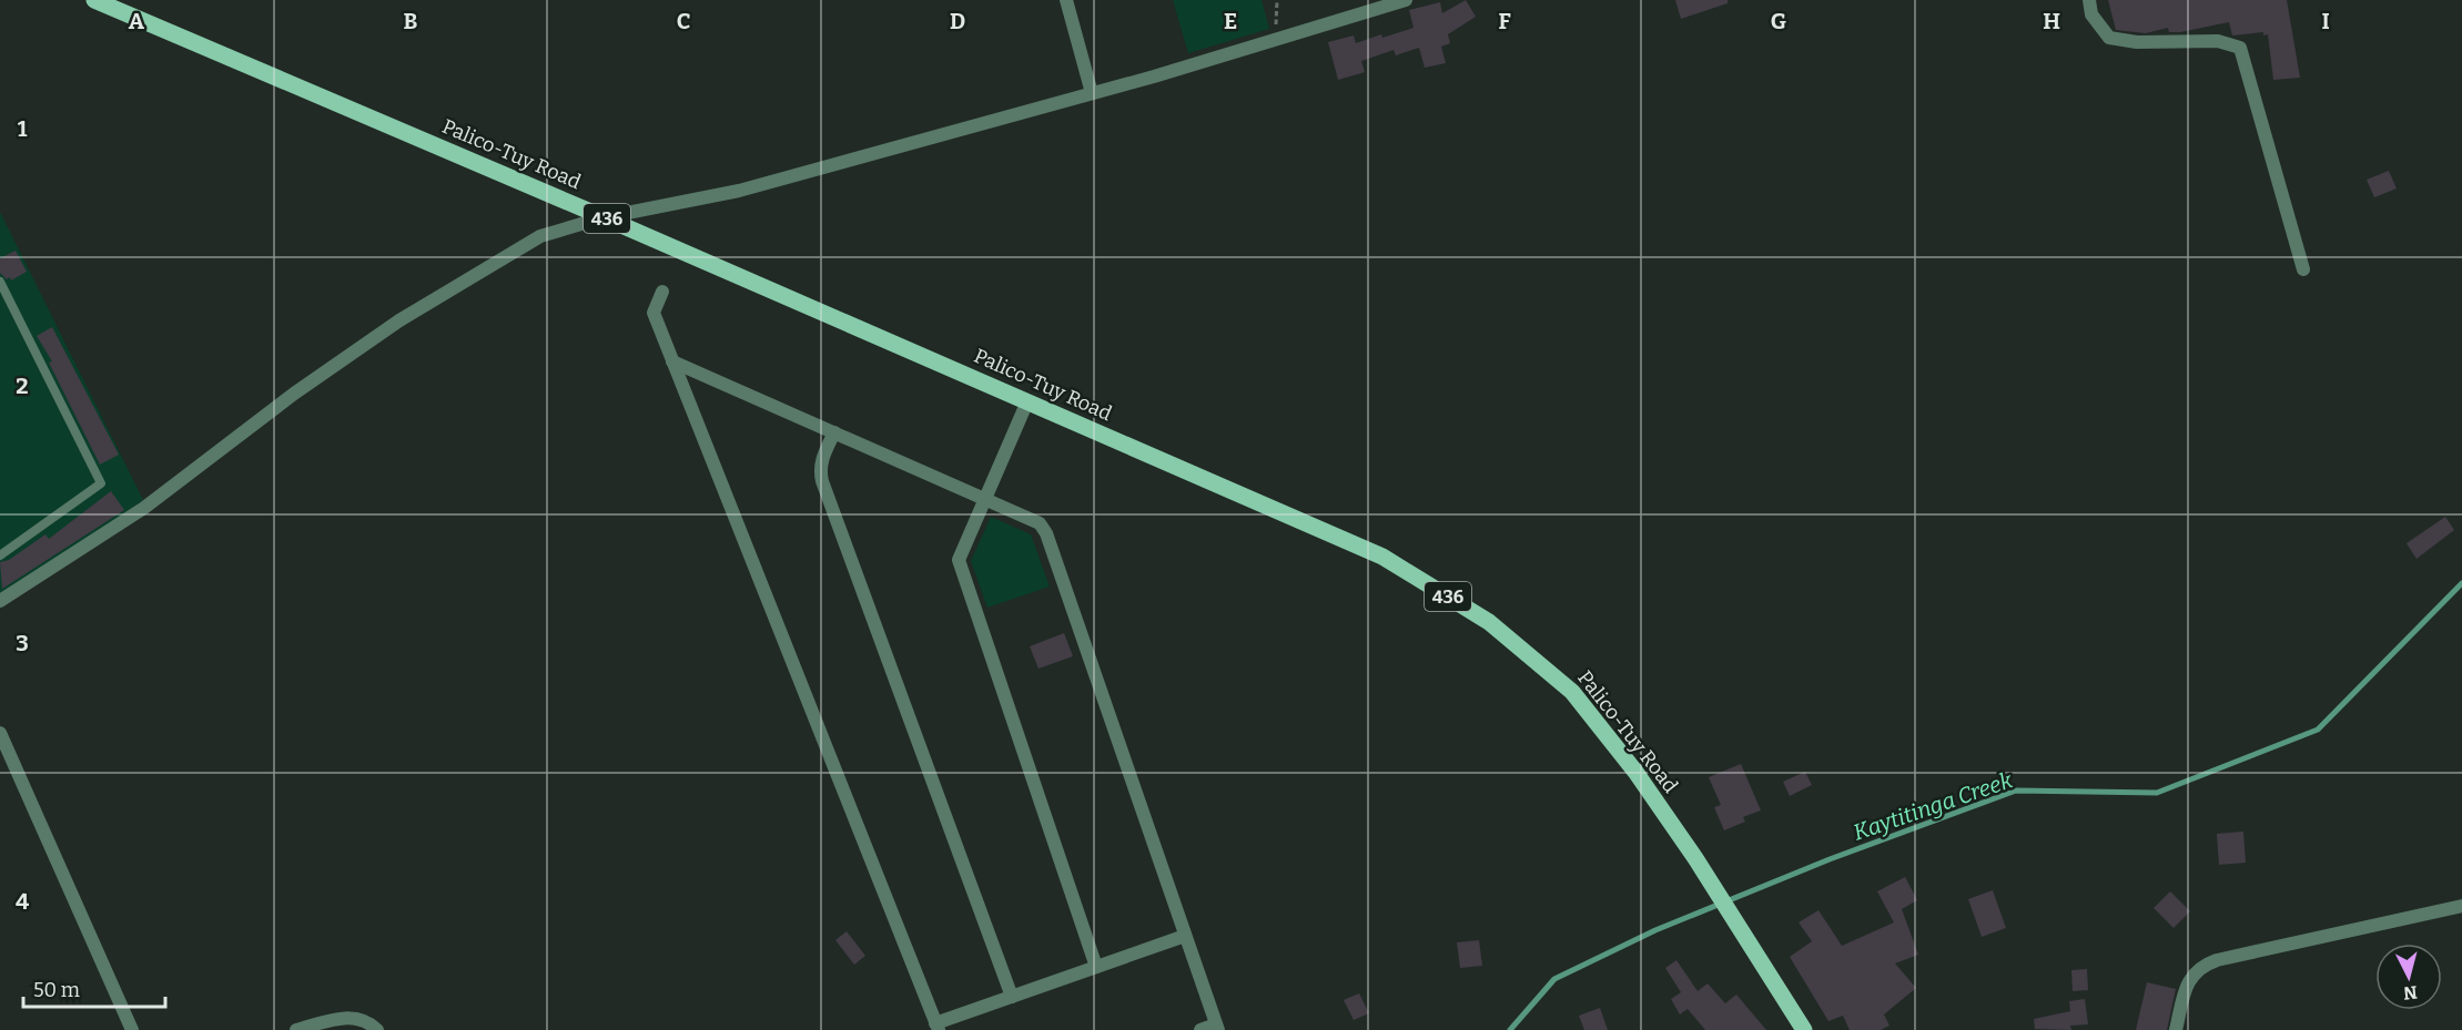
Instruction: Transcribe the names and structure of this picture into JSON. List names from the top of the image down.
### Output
{
  "streets": {
    "main road": ["Palico-Tuy Road", "436"]
  },
  "water": ["Kaytitinga Creek"],
  "scale_bar": "50 m",
  "north": "bottom",
  "grid": {
    "columns": [
      "A",
      "B",
      "C",
      "D",
      "E",
      "F",
      "G",
      "H",
      "I"
    ],
    "rows": [
      "1",
      "2",
      "3",
      "4"
    ]
  }
}
